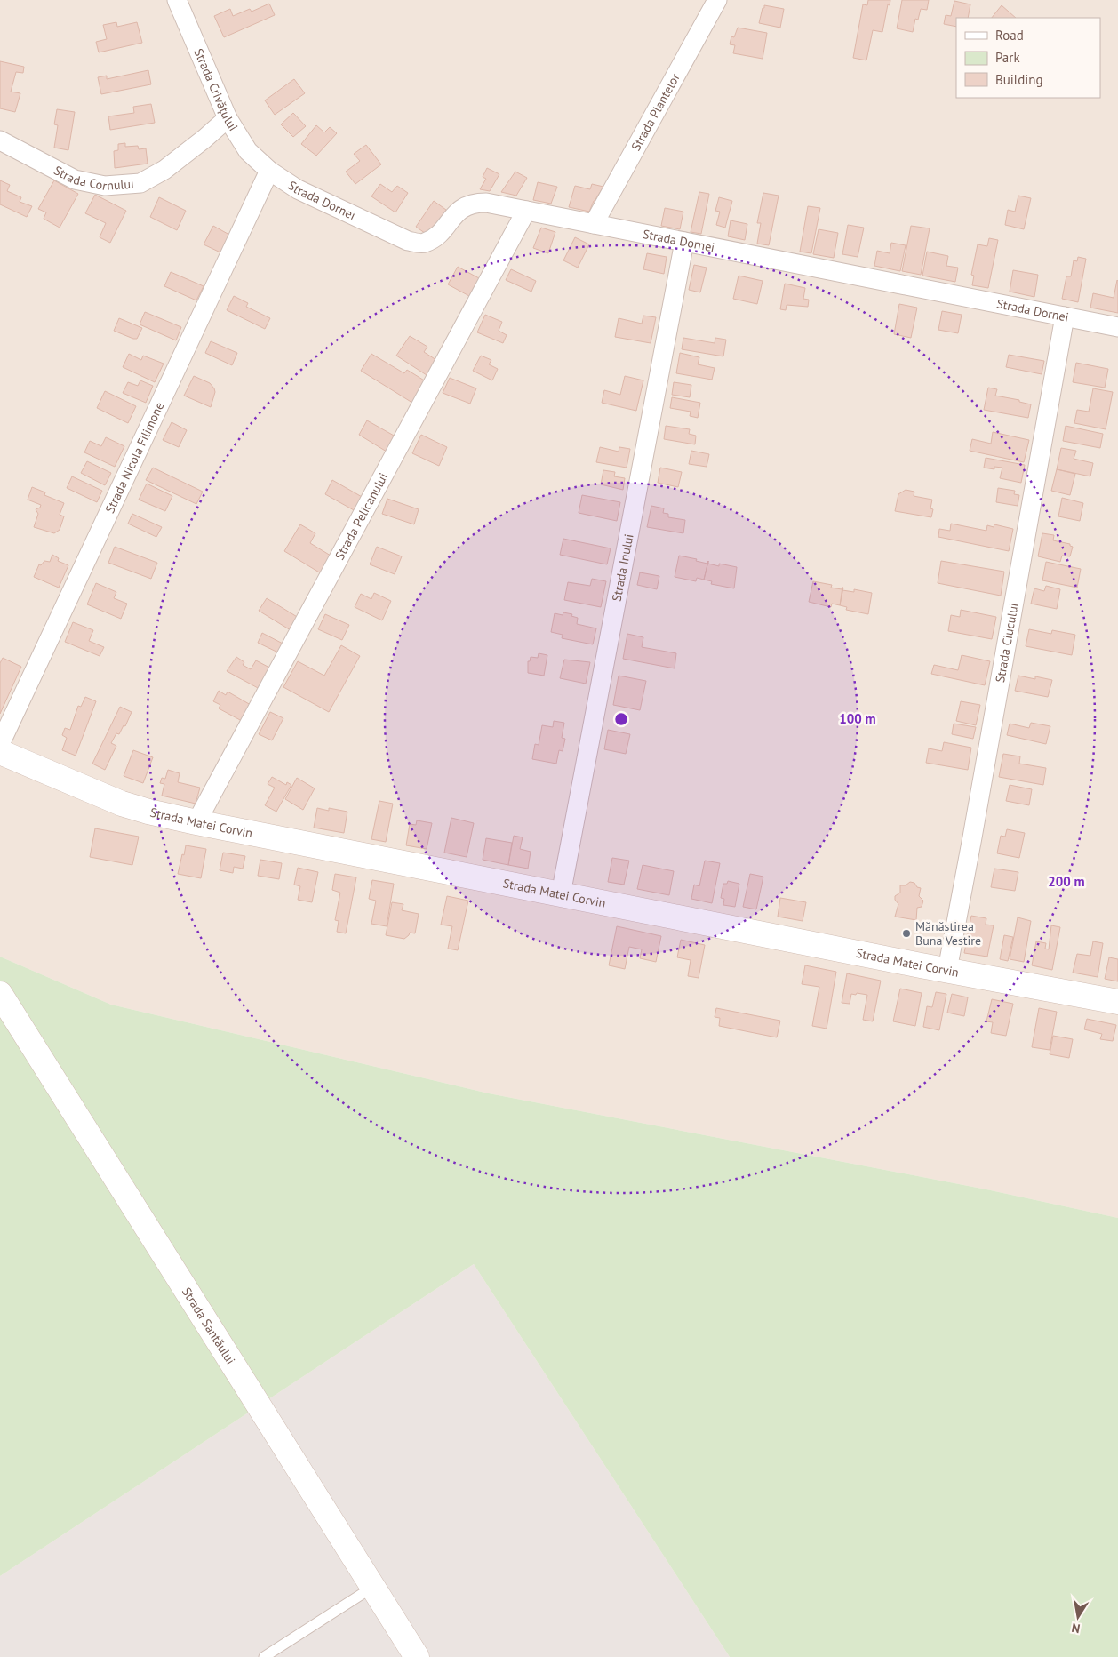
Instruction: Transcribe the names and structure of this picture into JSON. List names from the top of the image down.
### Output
{
  "streets": {
    "main road": ["Strada Matei Corvin", "Strada Santăului"],
    "street": [
      "Strada Crivățului",
      "Strada Plantelor",
      "Strada Cornului",
      "Strada Dornei",
      "Strada Nicola Filimone",
      "Strada Pelicanului",
      "Strada Inului",
      "Strada Ciucului"
    ]
  },
  "crossings": [
    ["Strada Crivățului", "Strada Cornului"],
    ["Strada Crivățului", "Strada Dornei"],
    ["Strada Crivățului", "Strada Nicola Filimone"],
    ["Strada Plantelor", "Strada Dornei"],
    ["Strada Dornei", "Strada Nicola Filimone"],
    ["Strada Dornei", "Strada Pelicanului"],
    ["Strada Dornei", "Strada Inului"],
    ["Strada Dornei", "Strada Ciucului"],
    ["Strada Pelicanului", "Strada Matei Corvin"],
    ["Strada Inului", "Strada Matei Corvin"],
    ["Strada Ciucului", "Strada Matei Corvin"]
  ],
  "places": ["Mănăstirea Buna Vestire"],
  "legend": ["Road", "Park", "Building"],
  "north": "bottom",
  "rings": ["100 m", "200 m"]
}
